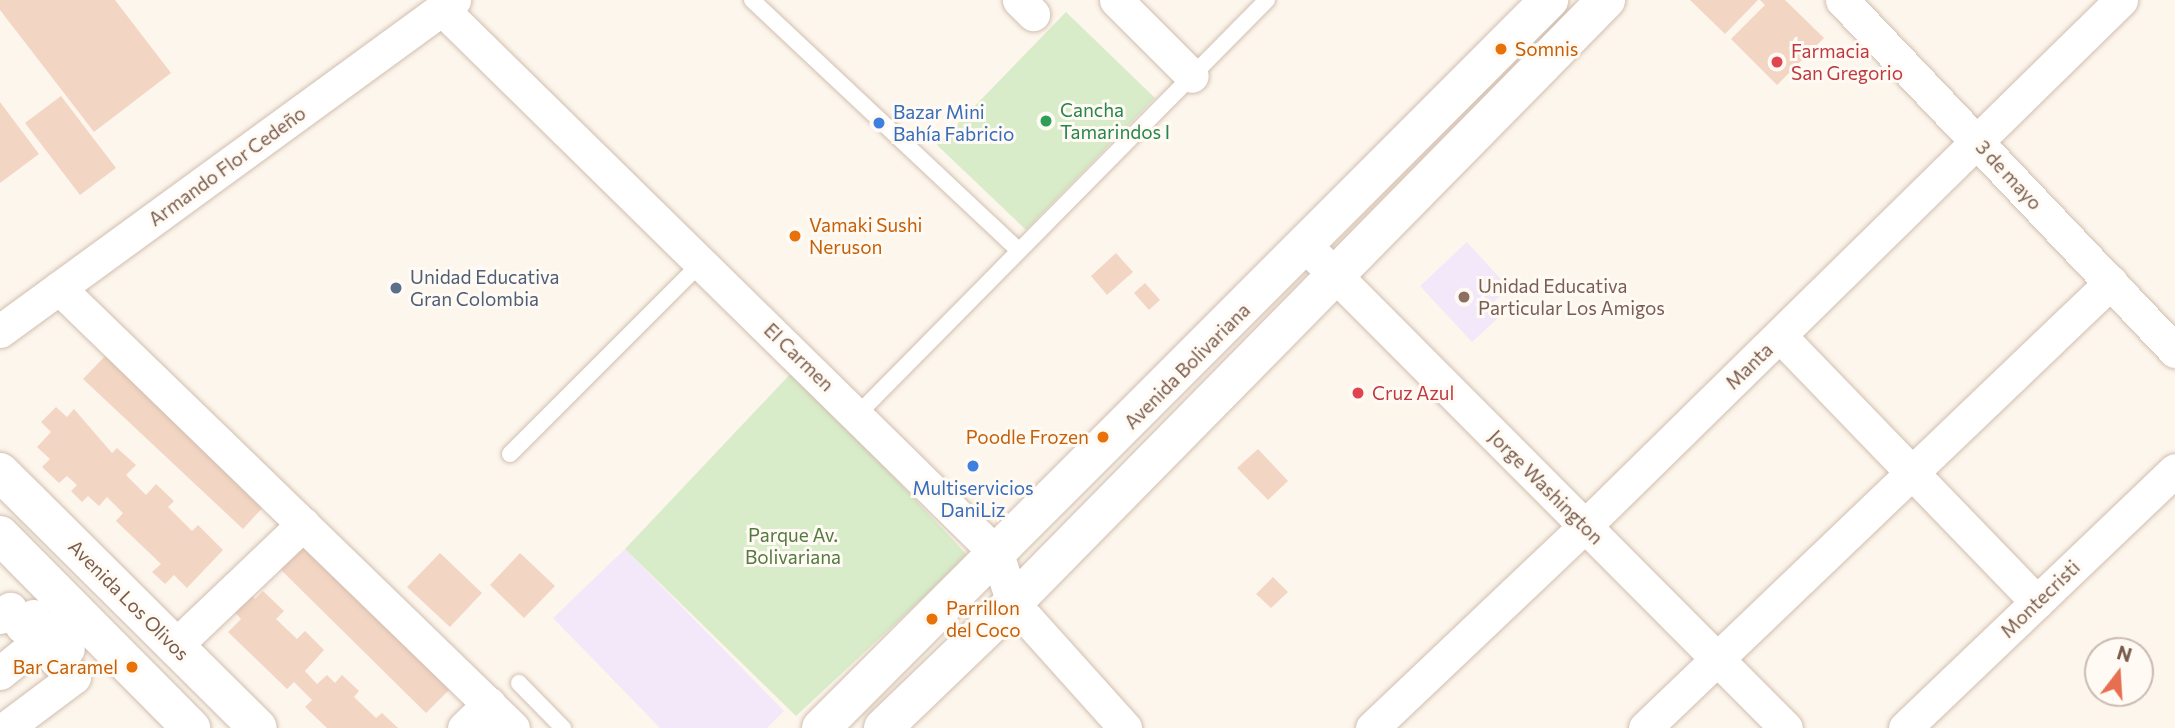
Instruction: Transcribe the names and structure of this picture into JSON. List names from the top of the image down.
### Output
{
  "streets": {
    "street": [
      "Armando Flor Cedeño",
      "3 de mayo",
      "El Carmen",
      "Avenida Bolivariana",
      "Manta",
      "Jorge Washington",
      "Montecristi",
      "Avenida Los Olivos"
    ]
  },
  "crossings": [
    ["Armando Flor Cedeño", "El Carmen"],
    ["3 de mayo", "Manta"],
    ["El Carmen", "Avenida Bolivariana"],
    ["Avenida Bolivariana", "Jorge Washington"],
    ["Manta", "Jorge Washington"]
  ],
  "parks": ["Parque Av. Bolivariana"],
  "places": [
    "Somnis",
    "Farmacia San Gregorio",
    "Cancha Tamarindos I",
    "Bazar Mini Bahía Fabricio",
    "Vamaki Sushi Neruson",
    "Unidad Educativa Gran Colombia",
    "Unidad Educativa Particular Los Amigos",
    "Cruz Azul",
    "Poodle Frozen",
    "Multiservicios DaniLiz",
    "Parrillon del Coco",
    "Bar Caramel"
  ],
  "north": "top"
}
